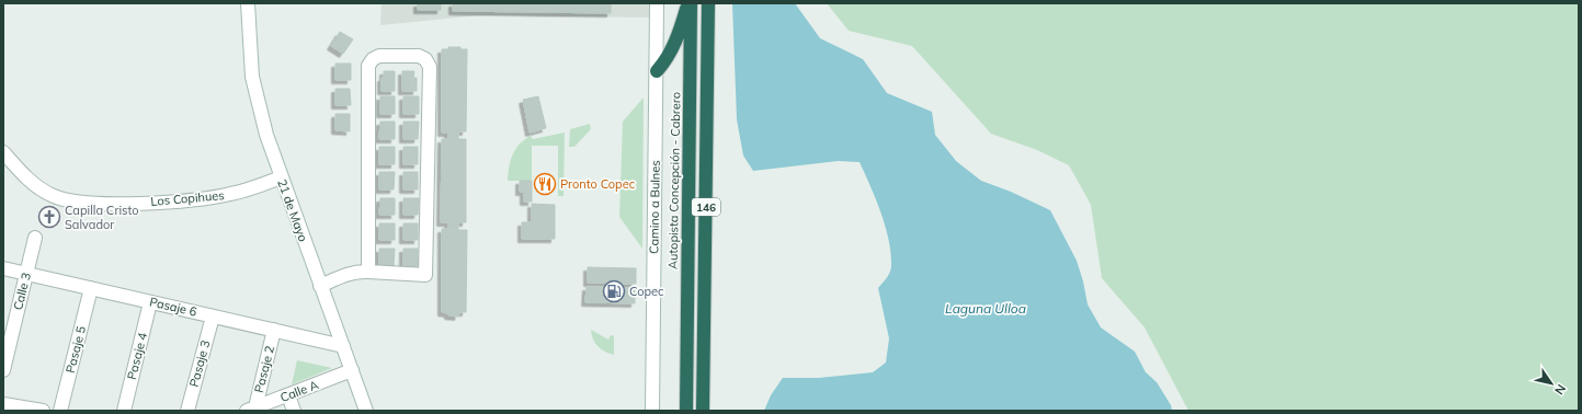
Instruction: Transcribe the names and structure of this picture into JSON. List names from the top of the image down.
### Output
{
  "streets": {
    "highway": ["Autopista Concepción - Cabrero", "146"],
    "street": [
      "Los Copihues",
      "Camino a Bulnes",
      "21 de Mayo",
      "Calle 3",
      "Pasaje 6",
      "Pasaje 5",
      "Pasaje 4",
      "Pasaje 3",
      "Pasaje 2",
      "Calle A"
    ]
  },
  "crossings": [
    ["Los Copihues", "21 de Mayo"],
    ["21 de Mayo", "Pasaje 6"],
    ["21 de Mayo", "Calle A"],
    ["Calle 3", "Pasaje 6"],
    ["Pasaje 6", "Pasaje 5"],
    ["Pasaje 6", "Pasaje 4"],
    ["Pasaje 6", "Pasaje 3"],
    ["Pasaje 6", "Pasaje 2"],
    ["Pasaje 2", "Calle A"]
  ],
  "water": ["Laguna Ulloa"],
  "places": {
    "restaurant": ["Pronto Copec"],
    "church": ["Capilla Cristo Salvador"],
    "fuel station": ["Copec"]
  },
  "north": "bottom right"
}
